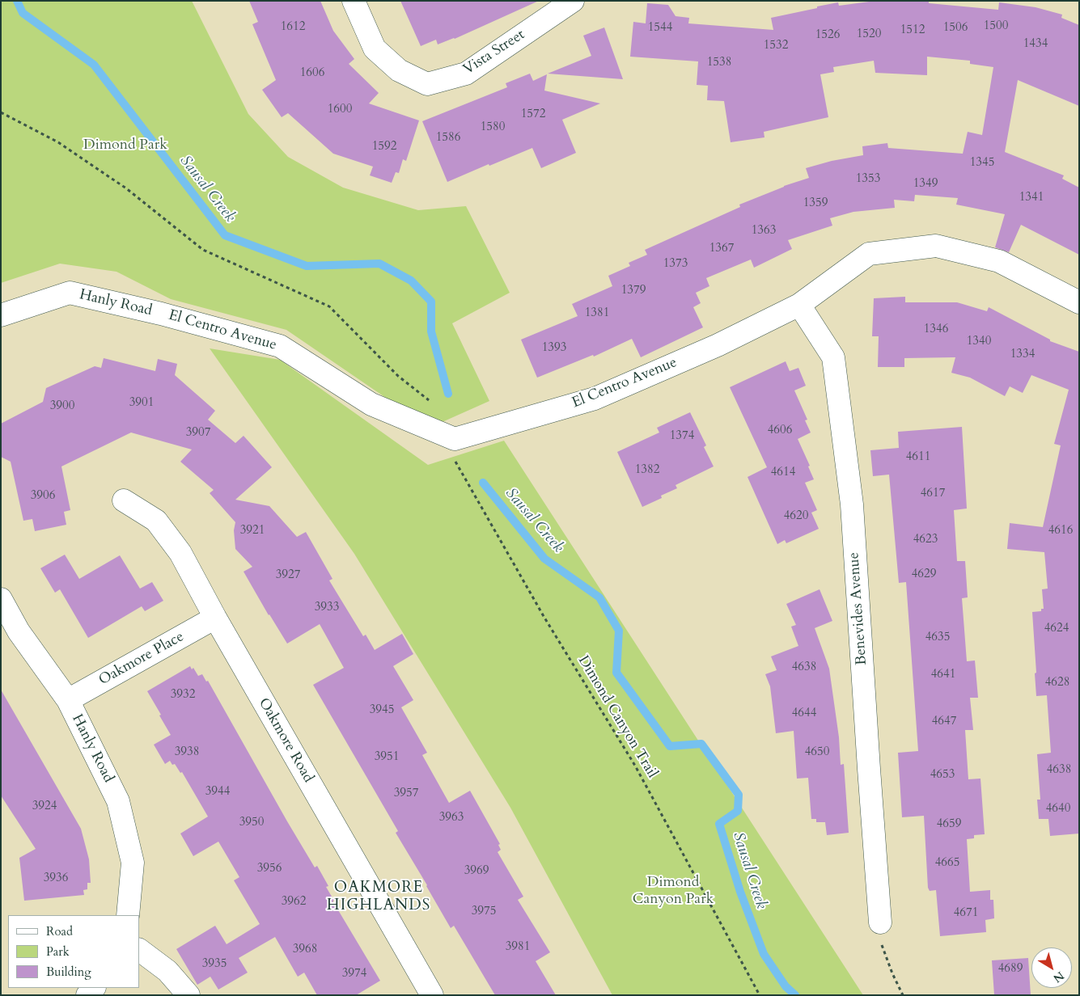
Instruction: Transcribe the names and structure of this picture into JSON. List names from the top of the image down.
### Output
{
  "streets": {
    "street": [
      "Vista Street",
      "Hanly Road",
      "El Centro Avenue",
      "Benevides Avenue",
      "Oakmore Place",
      "Oakmore Road"
    ],
    "path": ["Dimond Canyon Trail"]
  },
  "crossings": [
    ["Hanly Road", "El Centro Avenue"],
    ["Hanly Road", "Oakmore Place"],
    ["El Centro Avenue", "Benevides Avenue"],
    ["Oakmore Place", "Oakmore Road"]
  ],
  "districts": ["OAKMORE HIGHLANDS"],
  "water": ["Sausal Creek"],
  "parks": ["Dimond Park", "Dimond Canyon Park"],
  "house_numbers": [
    "1500",
    "1612",
    "1544",
    "1506",
    "1512",
    "1520",
    "1526",
    "1434",
    "1532",
    "1538",
    "1606",
    "1600",
    "1572",
    "1580",
    "1586",
    "1592",
    "1345",
    "1353",
    "1349",
    "1341",
    "1359",
    "1363",
    "1367",
    "1373",
    "1379",
    "1381",
    "1346",
    "1340",
    "1393",
    "1334",
    "3901",
    "3900",
    "4606",
    "3907",
    "1374",
    "4611",
    "1382",
    "4614",
    "4617",
    "3906",
    "4620",
    "3921",
    "4616",
    "4623",
    "4629",
    "3927",
    "3933",
    "4624",
    "4635",
    "4638",
    "4641",
    "4628",
    "3932",
    "3945",
    "4644",
    "4647",
    "3938",
    "4650",
    "3951",
    "4638",
    "4653",
    "3944",
    "3957",
    "3924",
    "4640",
    "3963",
    "3950",
    "4659",
    "4665",
    "3956",
    "3969",
    "3936",
    "3962",
    "3975",
    "4671",
    "3981",
    "3968",
    "3935",
    "4689",
    "3974"
  ],
  "legend": ["Road", "Park", "Building"],
  "north": "bottom right"
}
